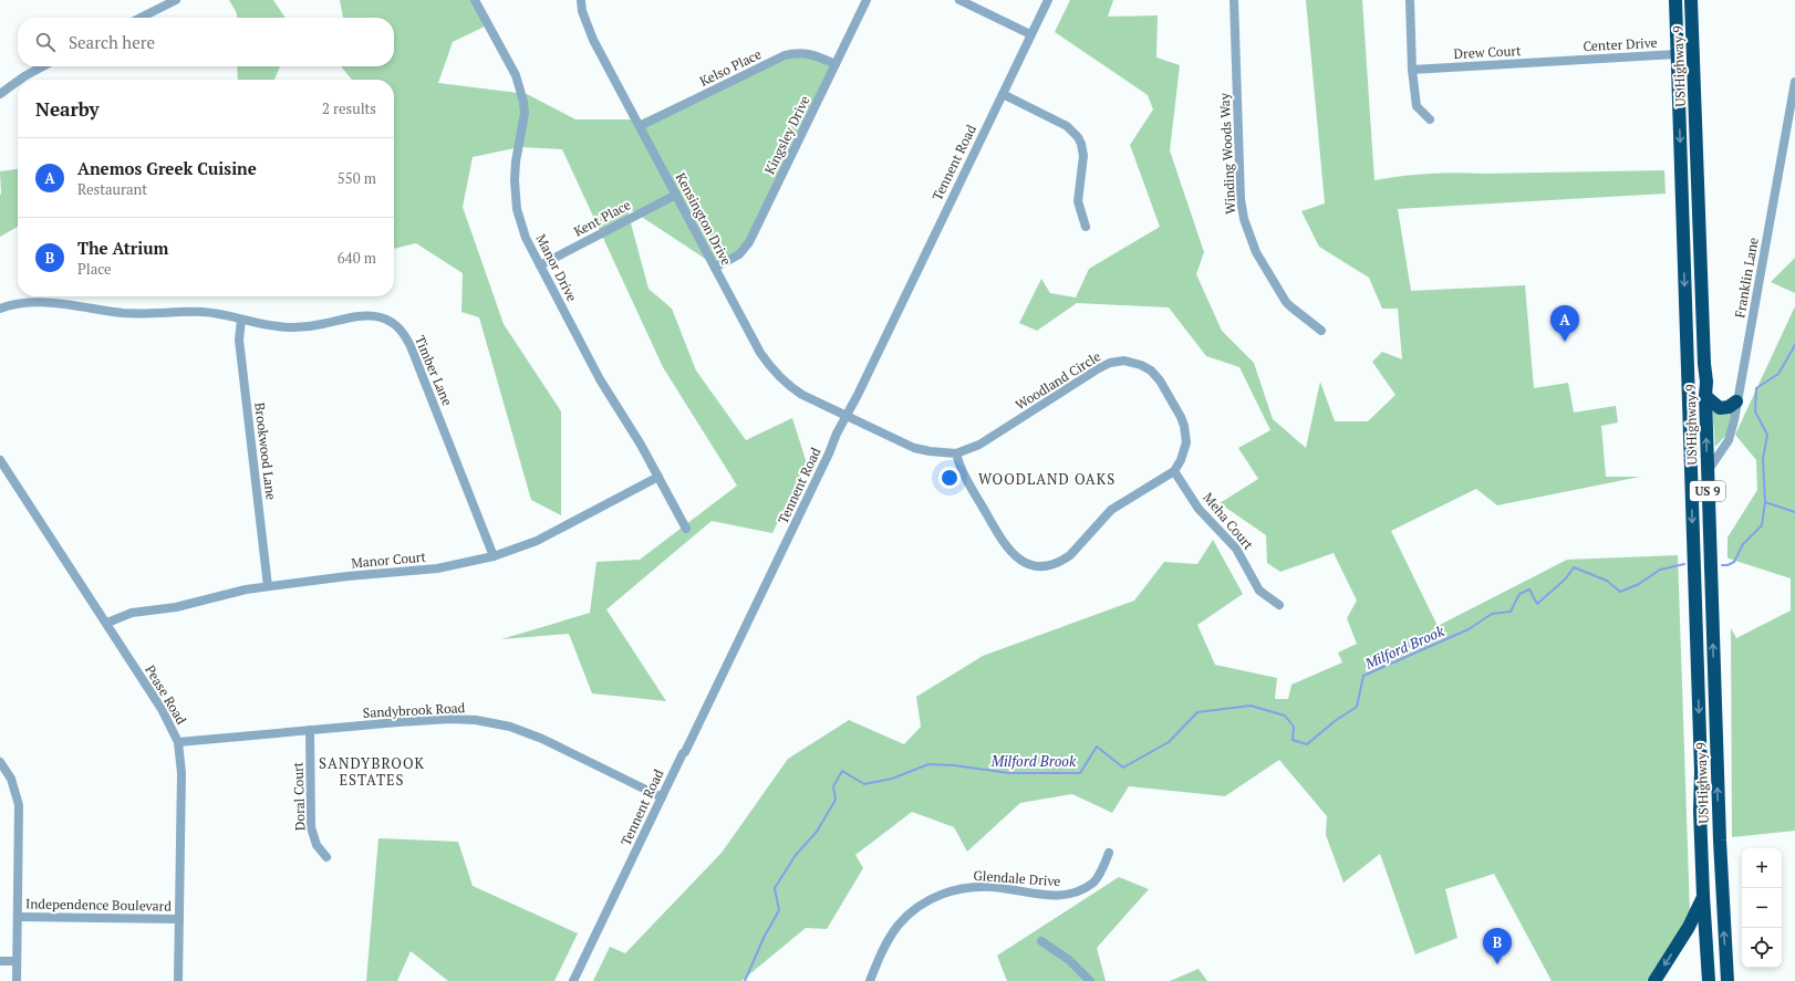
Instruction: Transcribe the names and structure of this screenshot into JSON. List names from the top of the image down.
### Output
{
  "streets": {
    "highway": ["US Highway 9", "US 9"],
    "street": [
      "Center Drive",
      "Drew Court",
      "Kelso Place",
      "Kingsley Drive",
      "Winding Woods Way",
      "Tennent Road",
      "Kent Place",
      "Kensington Drive",
      "Manor Drive",
      "Franklin Lane",
      "Timber Lane",
      "Woodland Circle",
      "Brookwood Lane",
      "Meha Court",
      "Manor Court",
      "Pease Road",
      "Sandybrook Road",
      "Doral Court",
      "Glendale Drive",
      "Independence Boulevard"
    ]
  },
  "crossings": [
    ["Center Drive", "Drew Court"],
    ["Center Drive", "US Highway 9"],
    ["US Highway 9", "Franklin Lane"],
    ["Kelso Place", "Kingsley Drive"],
    ["Kelso Place", "Kensington Drive"],
    ["Kingsley Drive", "Kensington Drive"],
    ["Tennent Road", "Kensington Drive"],
    ["Tennent Road", "Woodland Circle"],
    ["Tennent Road", "Sandybrook Road"],
    ["Kent Place", "Kensington Drive"],
    ["Kent Place", "Manor Drive"],
    ["Kensington Drive", "Woodland Circle"],
    ["Manor Drive", "Manor Court"],
    ["Timber Lane", "Brookwood Lane"],
    ["Timber Lane", "Manor Court"],
    ["Woodland Circle", "Meha Court"],
    ["Brookwood Lane", "Manor Court"],
    ["Manor Court", "Pease Road"],
    ["Pease Road", "Sandybrook Road"],
    ["Pease Road", "Independence Boulevard"],
    ["Sandybrook Road", "Doral Court"]
  ],
  "districts": ["WOODLAND OAKS", "SANDYBROOK ESTATES"],
  "water": ["Milford Brook"],
  "page": {
    "search": "Search here",
    "heading": ["Nearby", "2 results"],
    "list": [
      {
        "mark": "A",
        "name": "Anemos Greek Cuisine",
        "note": "Restaurant",
        "value": "550 m"
      },
      {
        "mark": "B",
        "name": "The Atrium",
        "note": "Place",
        "value": "640 m"
      }
    ],
    "pins": ["A", "B"],
    "map_buttons": ["+", "−"]
  }
}
